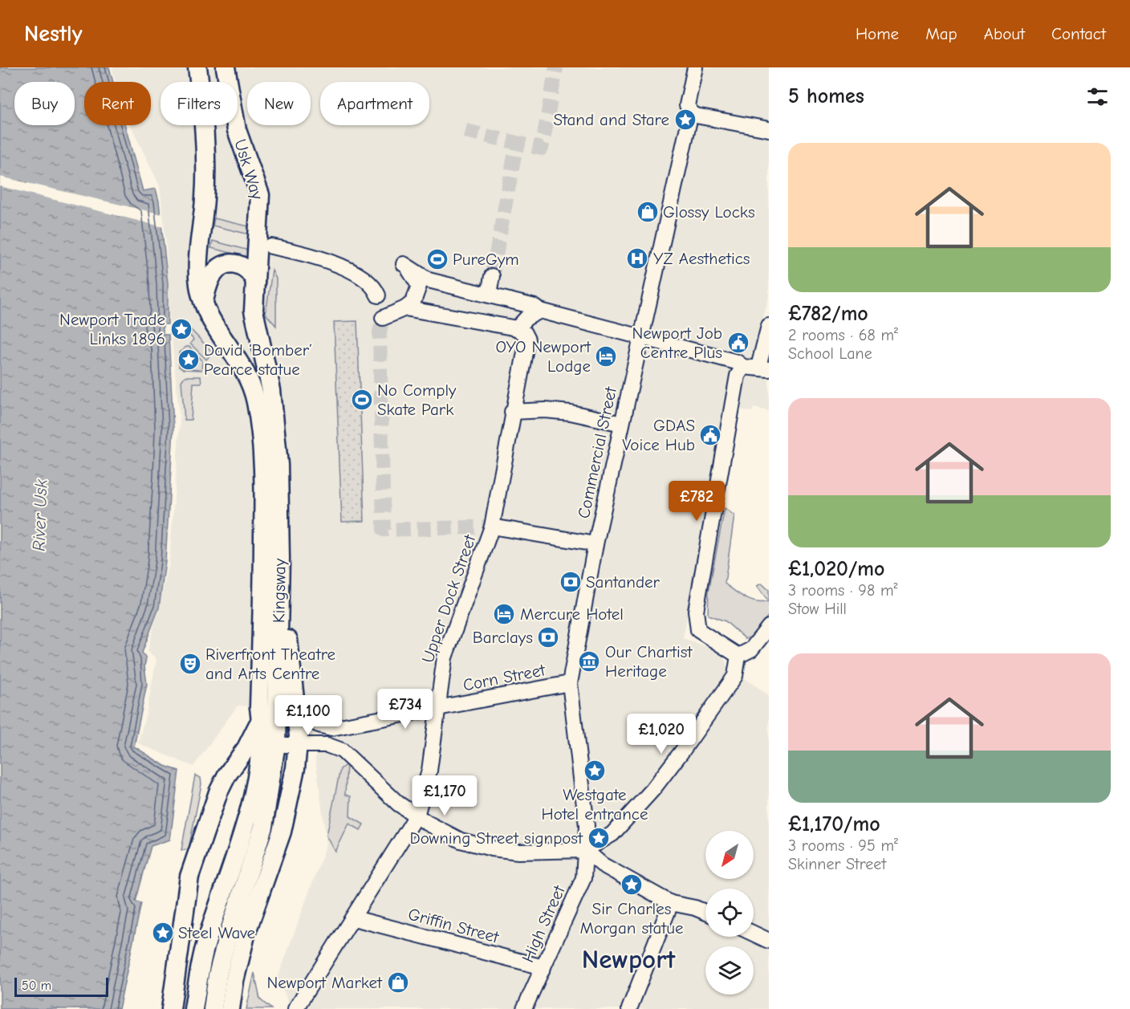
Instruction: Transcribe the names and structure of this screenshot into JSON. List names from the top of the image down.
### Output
{
  "streets": {
    "main road": ["Usk Way", "Kingsway"],
    "street": [
      "Commercial Street",
      "Upper Dock Street",
      "Corn Street",
      "High Street",
      "Griffin Street"
    ]
  },
  "crossings": [
    ["Usk Way", "Kingsway"],
    ["Commercial Street", "Corn Street"],
    ["Commercial Street", "High Street"],
    ["Upper Dock Street", "Corn Street"],
    ["Upper Dock Street", "Griffin Street"],
    ["High Street", "Griffin Street"]
  ],
  "districts": ["Newport"],
  "water": ["River Usk"],
  "places": {
    "place": [
      "Stand and Stare",
      "Newport Trade Links 1896",
      "David ‘Bomber’ Pearce statue",
      "Westgate Hotel entrance",
      "Downing Street signpost",
      "Sir Charles Morgan statue",
      "Steel Wave"
    ],
    "shop": ["Glossy Locks", "Newport Market"],
    "hospital": ["YZ Aesthetics"],
    "sports": ["PureGym", "No Comply Skate Park"],
    "public building": ["Newport Job Centre Plus", "GDAS Voice Hub"],
    "hotel": ["OYO Newport Lodge", "Mercure Hotel"],
    "bank": ["Santander", "Barclays"],
    "museum": ["Our Chartist Heritage"],
    "theatre": ["Riverfront Theatre and Arts Centre"]
  },
  "scale_bar": "50 m",
  "north": "bottom left",
  "page": {
    "header": "Nestly",
    "nav": [
      "Home",
      "Map",
      "About",
      "Contact"
    ],
    "heading": "5 homes",
    "chip": [
      "Buy",
      "Rent",
      "Filters",
      "New",
      "Apartment"
    ],
    "list": [
      {
        "name": "£782/mo",
        "note": "2 rooms · 68 m² · School Lane"
      },
      {
        "name": "£1,020/mo",
        "note": "3 rooms · 98 m² · Stow Hill"
      },
      {
        "name": "£1,170/mo",
        "note": "3 rooms · 95 m² · Skinner Street"
      }
    ],
    "price": [
      "£782",
      "£734",
      "£1,100",
      "£1,020",
      "£1,170"
    ],
    "scale": "50 m"
  }
}
